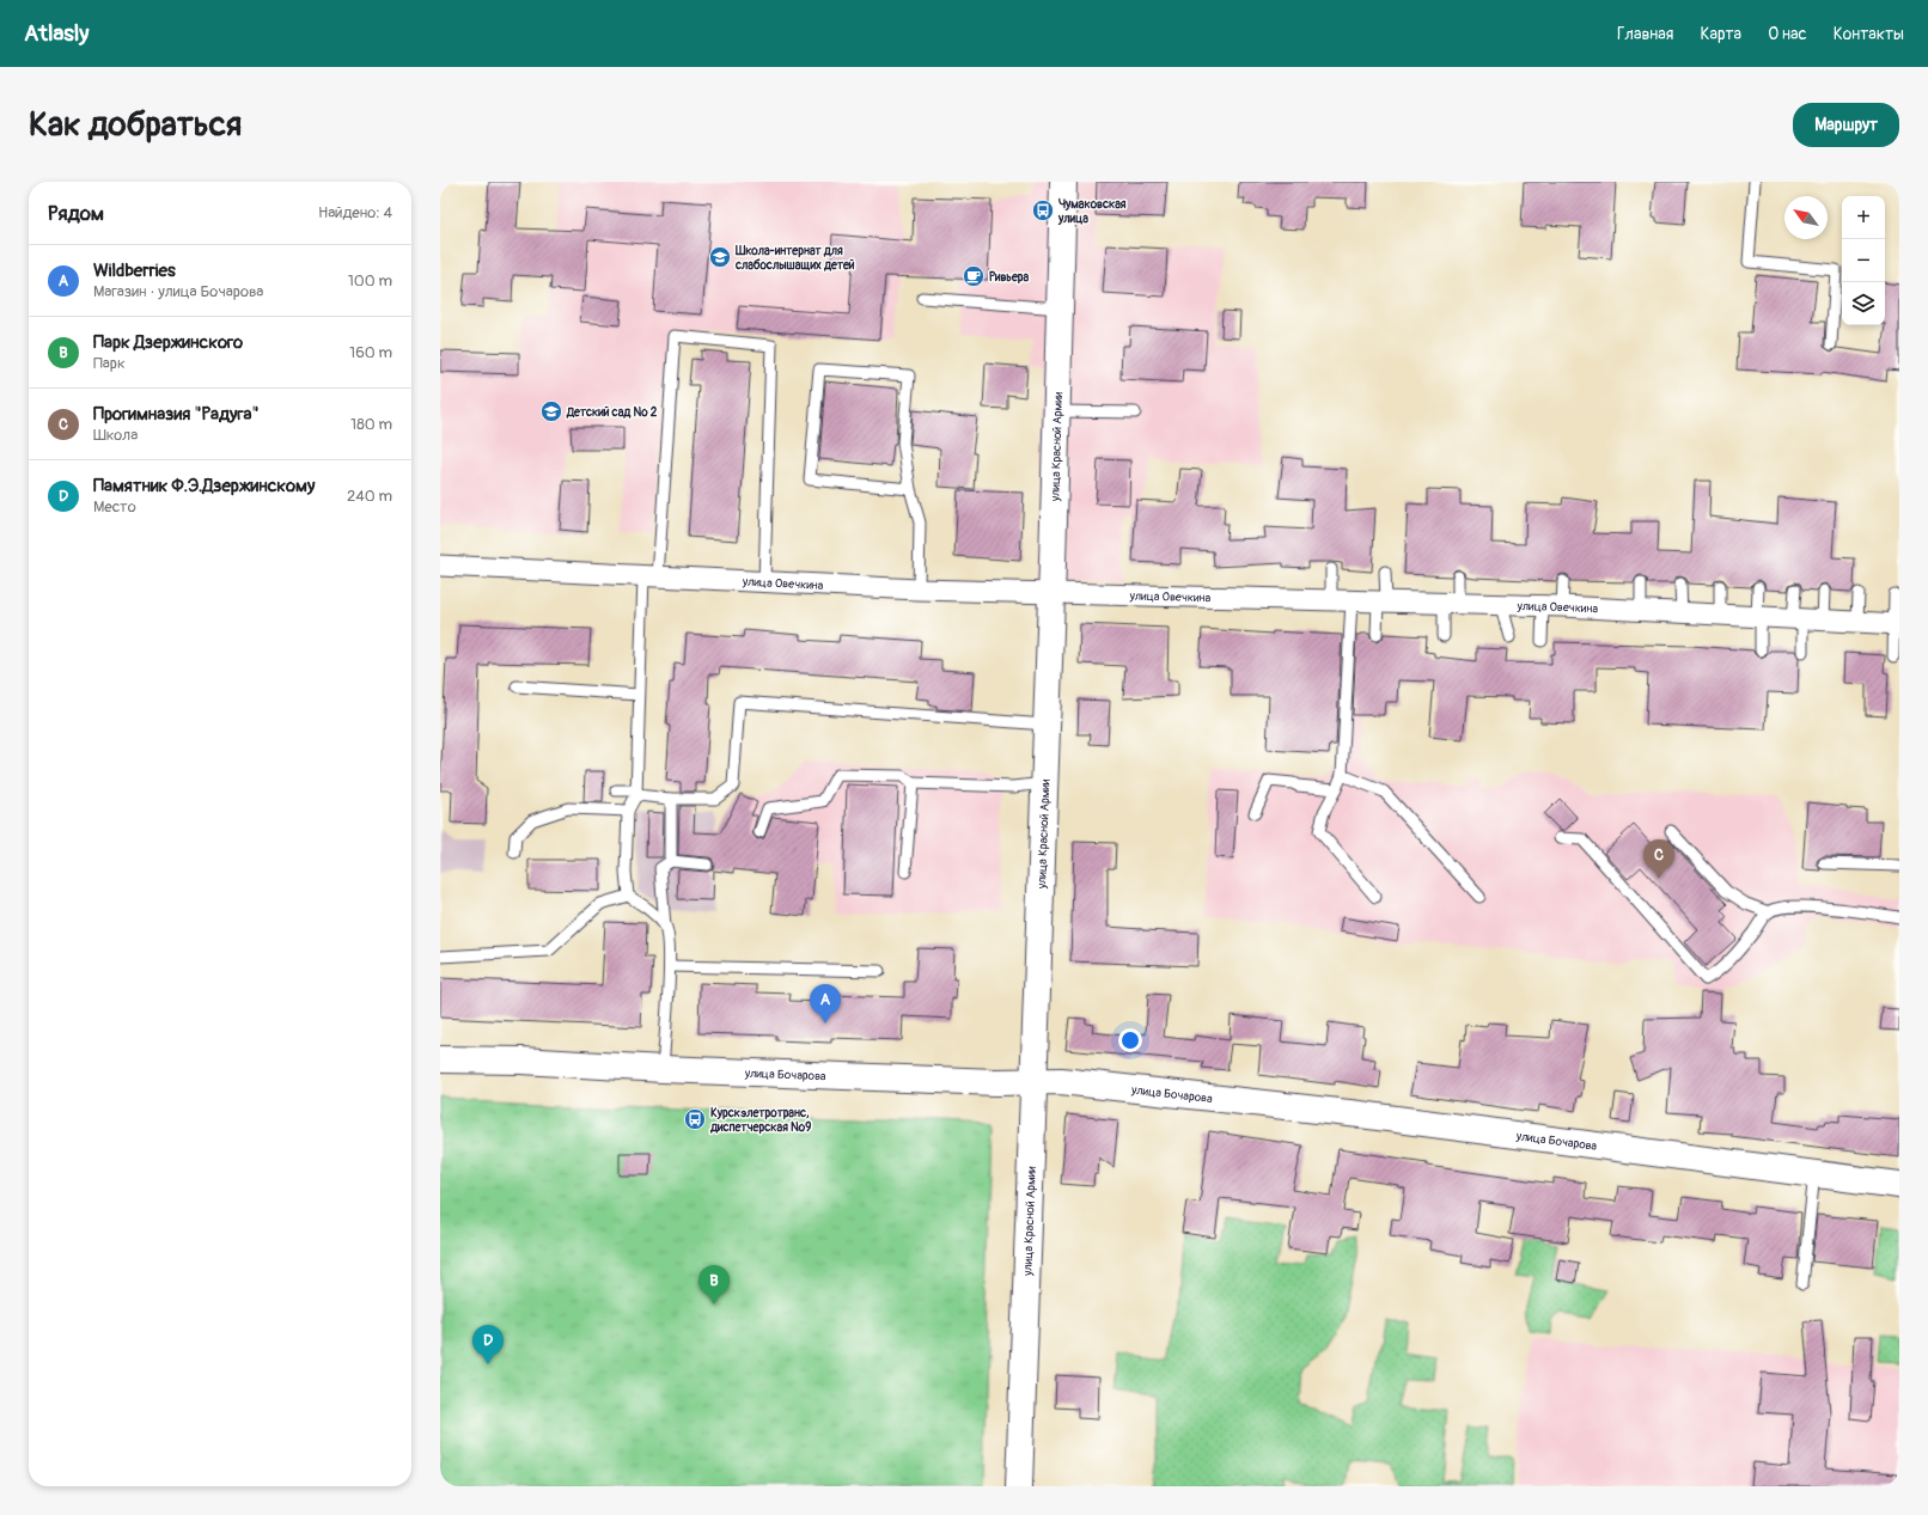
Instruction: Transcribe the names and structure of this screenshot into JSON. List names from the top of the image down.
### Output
{
  "streets": {
    "street": ["улица Красной Армии", "улица Овечкина", "улица Бочарова"]
  },
  "crossings": [
    ["улица Красной Армии", "улица Овечкина"],
    ["улица Красной Армии", "улица Бочарова"]
  ],
  "places": {
    "bus stop": ["Чумаковская улица", "Курскэлетротранс, диспетчерская №9"],
    "school or university": ["Школа-интернат для слабослышащих детей", "Детский сад № 2"],
    "cafe": ["Ривьера"]
  },
  "north": "top left",
  "page": {
    "header": "Atlasly",
    "nav": [
      "Главная",
      "Карта",
      "О нас",
      "Контакты"
    ],
    "buttons": "Маршрут",
    "title": "Как добраться",
    "heading": ["Рядом", "Найдено: 4"],
    "map_buttons": ["+", "−"],
    "list": [
      {
        "mark": "A",
        "name": "Wildberries",
        "note": "Магазин · улица Бочарова",
        "value": "100 m"
      },
      {
        "mark": "B",
        "name": "Парк Дзержинского",
        "note": "Парк",
        "value": "160 m"
      },
      {
        "mark": "C",
        "name": "Прогимназия \"Радуга\"",
        "note": "Школа",
        "value": "180 m"
      },
      {
        "mark": "D",
        "name": "Памятник Ф.Э.Дзержинскому",
        "note": "Место",
        "value": "240 m"
      }
    ],
    "pins": [
      "C",
      "A",
      "B",
      "D"
    ]
  }
}
